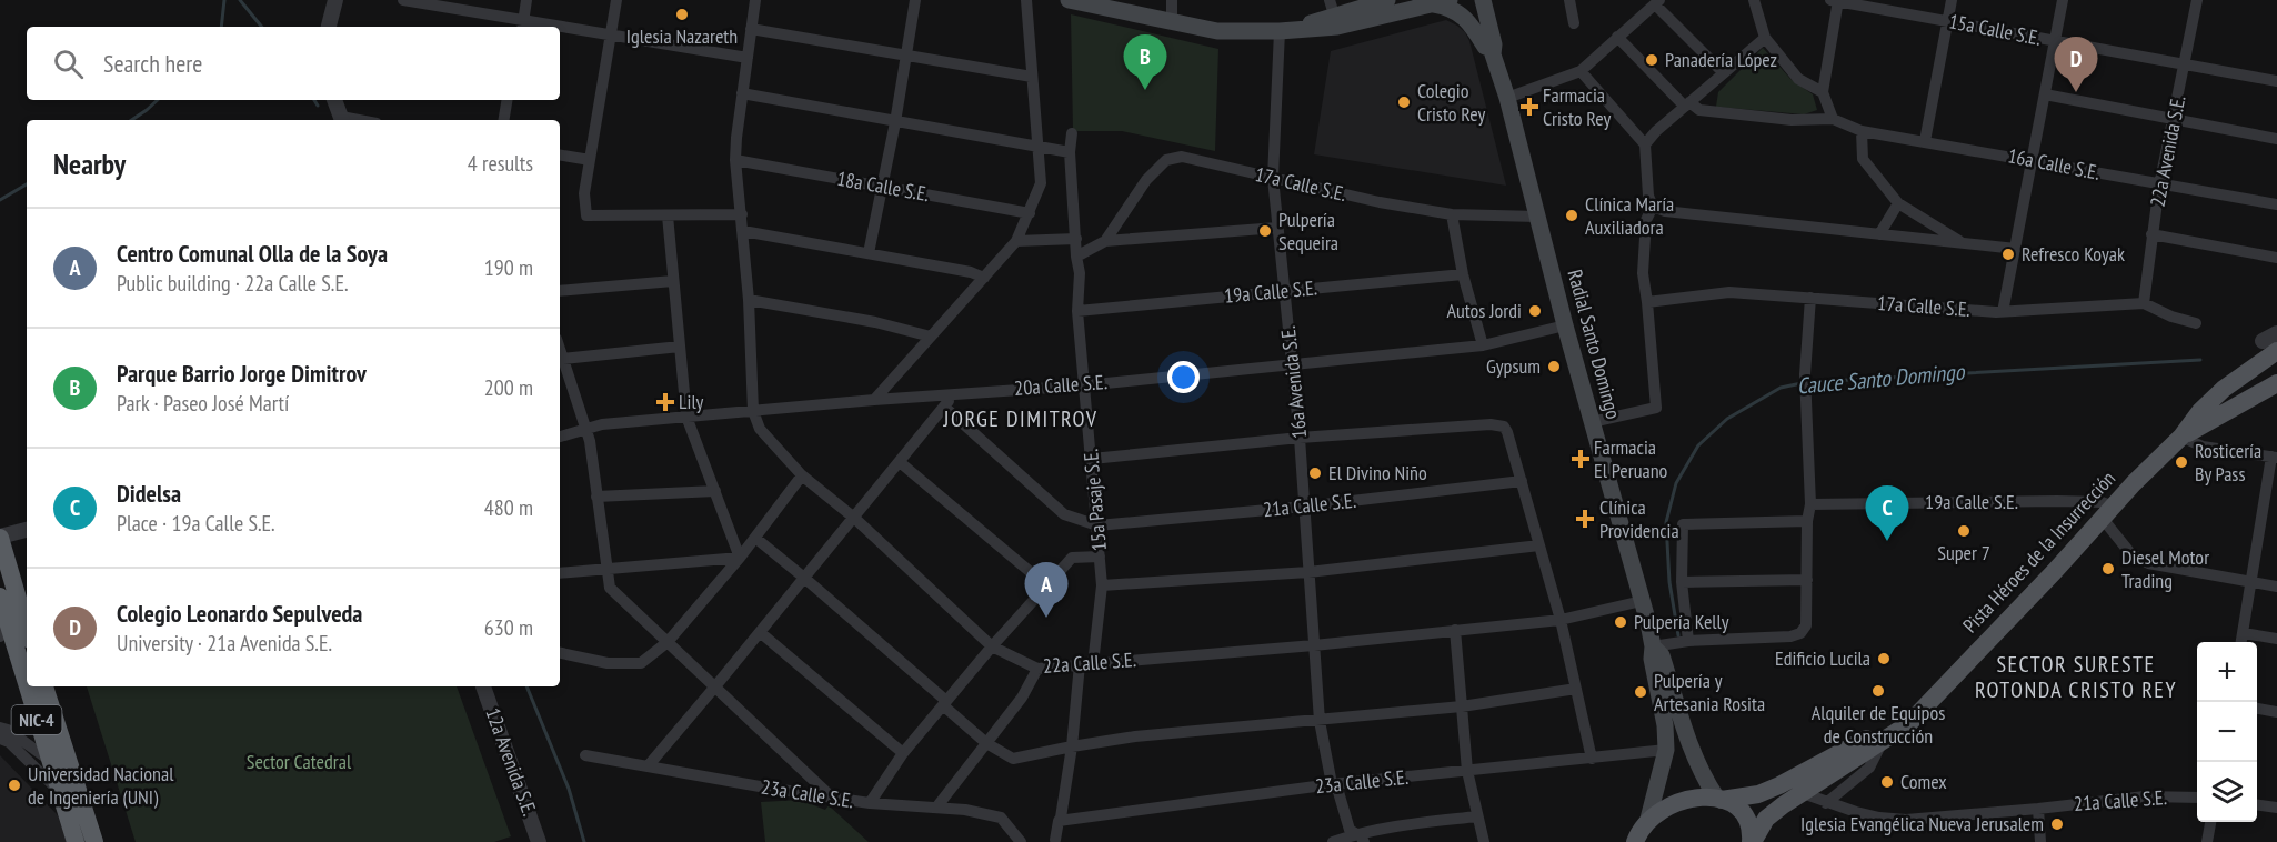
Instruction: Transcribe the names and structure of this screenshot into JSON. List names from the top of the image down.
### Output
{
  "streets": {
    "highway": ["NIC-4"],
    "main road": ["Radial Santo Domingo", "Pista Héroes de la Insurrección"],
    "street": [
      "15a Calle S.E.",
      "22a Avenida S.E.",
      "16a Calle S.E.",
      "17a Calle S.E.",
      "18a Calle S.E.",
      "19a Calle S.E.",
      "16a Avenida S.E.",
      "20a Calle S.E.",
      "15a Pasaje S.E.",
      "21a Calle S.E.",
      "22a Calle S.E.",
      "12a Avenida S.E.",
      "23a Calle S.E."
    ]
  },
  "crossings": [
    ["15a Calle S.E.", "22a Avenida S.E."],
    ["22a Avenida S.E.", "16a Calle S.E."],
    ["22a Avenida S.E.", "17a Calle S.E."],
    ["17a Calle S.E.", "Radial Santo Domingo"],
    ["17a Calle S.E.", "16a Avenida S.E."],
    ["18a Calle S.E.", "22a Calle S.E."],
    ["19a Calle S.E.", "16a Avenida S.E."],
    ["19a Calle S.E.", "15a Pasaje S.E."],
    ["19a Calle S.E.", "Pista Héroes de la Insurrección"],
    ["Radial Santo Domingo", "20a Calle S.E."],
    ["Radial Santo Domingo", "Pista Héroes de la Insurrección"],
    ["Radial Santo Domingo", "22a Calle S.E."],
    ["Radial Santo Domingo", "23a Calle S.E."],
    ["16a Avenida S.E.", "20a Calle S.E."],
    ["16a Avenida S.E.", "21a Calle S.E."],
    ["16a Avenida S.E.", "22a Calle S.E."],
    ["16a Avenida S.E.", "23a Calle S.E."],
    ["20a Calle S.E.", "15a Pasaje S.E."],
    ["20a Calle S.E.", "22a Calle S.E."],
    ["15a Pasaje S.E.", "21a Calle S.E."],
    ["15a Pasaje S.E.", "22a Calle S.E."],
    ["21a Calle S.E.", "Pista Héroes de la Insurrección"]
  ],
  "districts": ["JORGE DIMITROV", "SECTOR SURESTE ROTONDA CRISTO REY"],
  "water": ["Cauce Santo Domingo"],
  "parks": ["Sector Catedral"],
  "places": {
    "other": [
      "Iglesia Nazareth",
      "Panadería López",
      "Colegio Cristo Rey",
      "Clínica María Auxiliadora",
      "Pulpería Sequeira",
      "Refresco Koyak",
      "Autos Jordi",
      "Gypsum",
      "Rosticería By Pass",
      "El Divino Niño",
      "Super 7",
      "Diesel Motor Trading",
      "Pulpería Kelly",
      "Edificio Lucila",
      "Alquiler de Equipos de Construcción",
      "Pulpería y Artesania Rosita",
      "Comex",
      "Universidad Nacional de Ingeniería (UNI)",
      "Iglesia Evangélica Nueva Jerusalem"
    ],
    "health": [
      "Farmacia Cristo Rey",
      "Lily",
      "Farmacia El Peruano",
      "Clínica Providencia"
    ]
  },
  "page": {
    "search": "Search here",
    "pins": [
      "B",
      "D",
      "C",
      "A"
    ],
    "heading": ["Nearby", "4 results"],
    "list": [
      {
        "mark": "A",
        "name": "Centro Comunal Olla de la Soya",
        "note": "Public building · 22a Calle S.E.",
        "value": "190 m"
      },
      {
        "mark": "B",
        "name": "Parque Barrio Jorge Dimitrov",
        "note": "Park · Paseo José Martí",
        "value": "200 m"
      },
      {
        "mark": "C",
        "name": "Didelsa",
        "note": "Place · 19a Calle S.E.",
        "value": "480 m"
      },
      {
        "mark": "D",
        "name": "Colegio Leonardo Sepulveda",
        "note": "University · 21a Avenida S.E.",
        "value": "630 m"
      }
    ],
    "map_buttons": ["+", "−"]
  }
}
